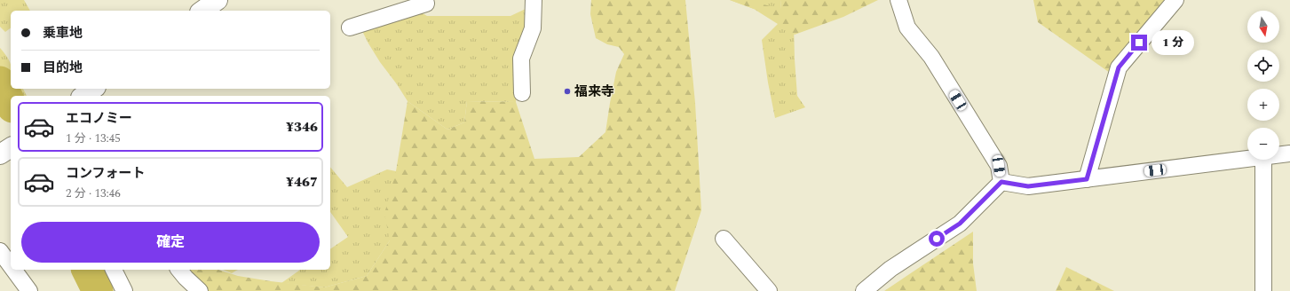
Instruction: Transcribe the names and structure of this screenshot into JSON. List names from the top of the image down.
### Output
{
  "places": ["福来寺"],
  "north": "bottom",
  "page": {
    "map_buttons": ["+", "−"],
    "banner": ["乗車地", "目的地"],
    "bubble": "1 分",
    "list": [
      {
        "name": "エコノミー",
        "note": "1 分 · 13:45",
        "value": "¥346"
      },
      {
        "name": "コンフォート",
        "note": "2 分 · 13:46",
        "value": "¥467"
      }
    ],
    "buttons": "確定"
  }
}
